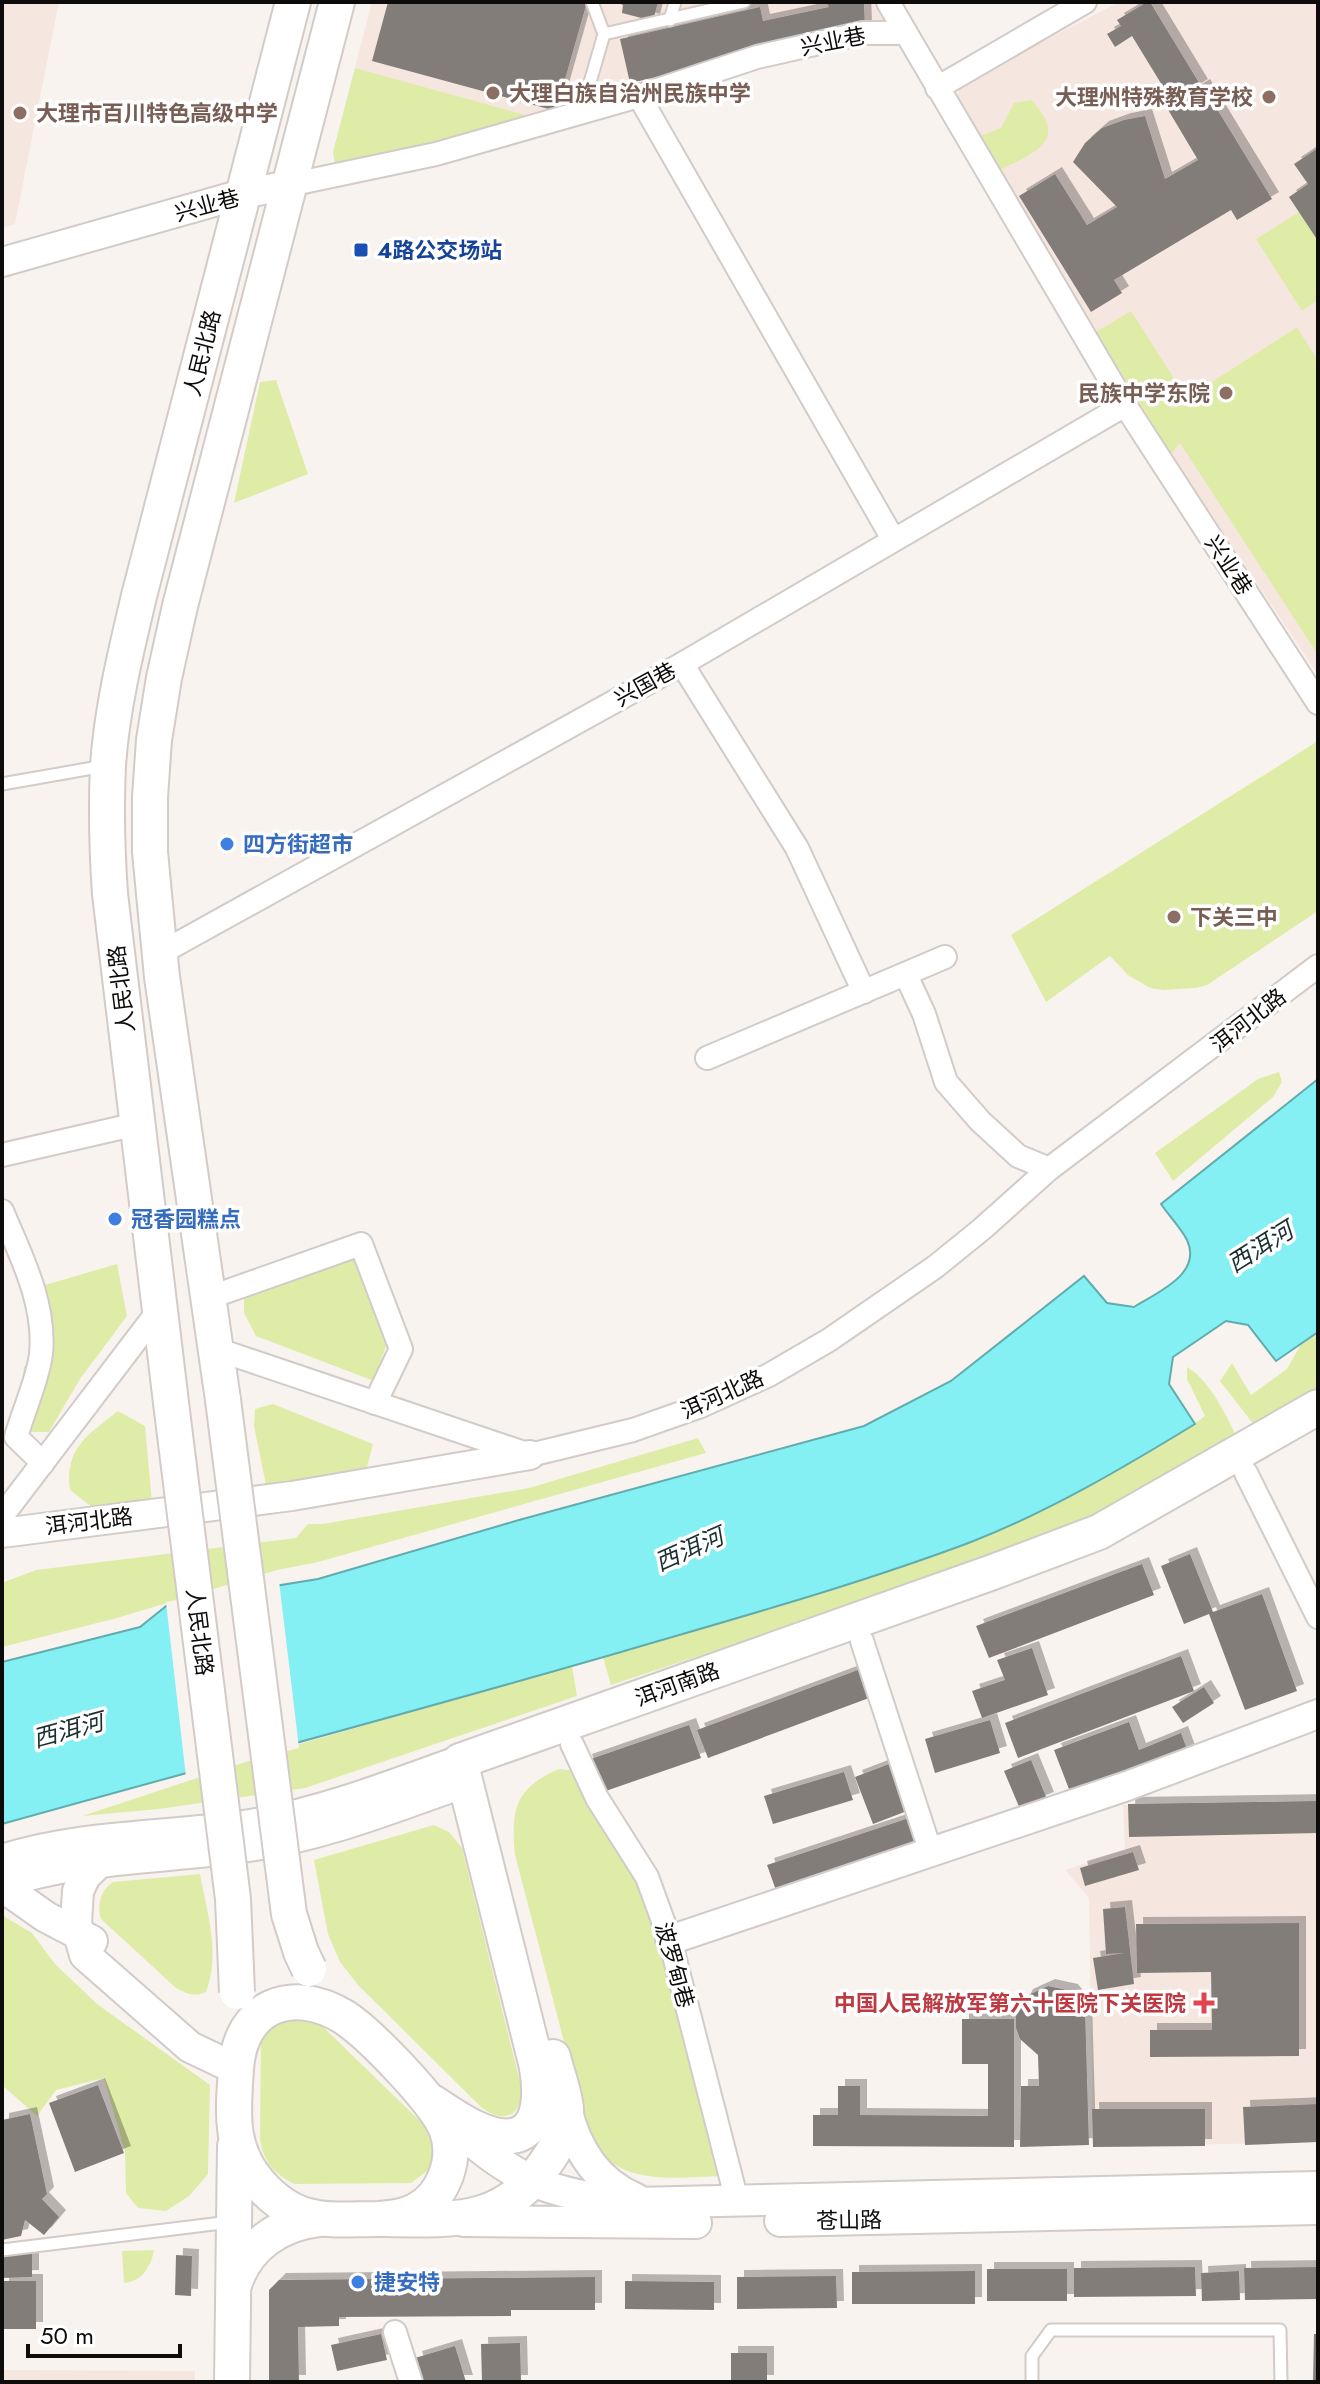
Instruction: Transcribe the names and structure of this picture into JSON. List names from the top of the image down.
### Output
{
  "streets": {
    "main road": ["人民北路", "洱河南路", "苍山路"],
    "street": [
      "兴业巷",
      "兴国巷",
      "洱河北路",
      "波罗甸巷"
    ]
  },
  "crossings": [
    ["兴业巷", "人民北路"],
    ["兴业巷", "兴国巷"],
    ["人民北路", "兴国巷"],
    ["人民北路", "苍山路"],
    ["洱河南路", "波罗甸巷"],
    ["波罗甸巷", "苍山路"]
  ],
  "water": ["西洱河"],
  "places": {
    "other": [
      "大理白族自治州民族中学",
      "大理州特殊教育学校",
      "大理市百川特色高级中学",
      "民族中学东院",
      "四方街超市",
      "下关三中",
      "冠香园糕点",
      "捷安特"
    ],
    "transit": ["4路公交场站"],
    "health": ["中国人民解放军第六十医院下关医院"]
  },
  "scale_bar": "50 m"
}
